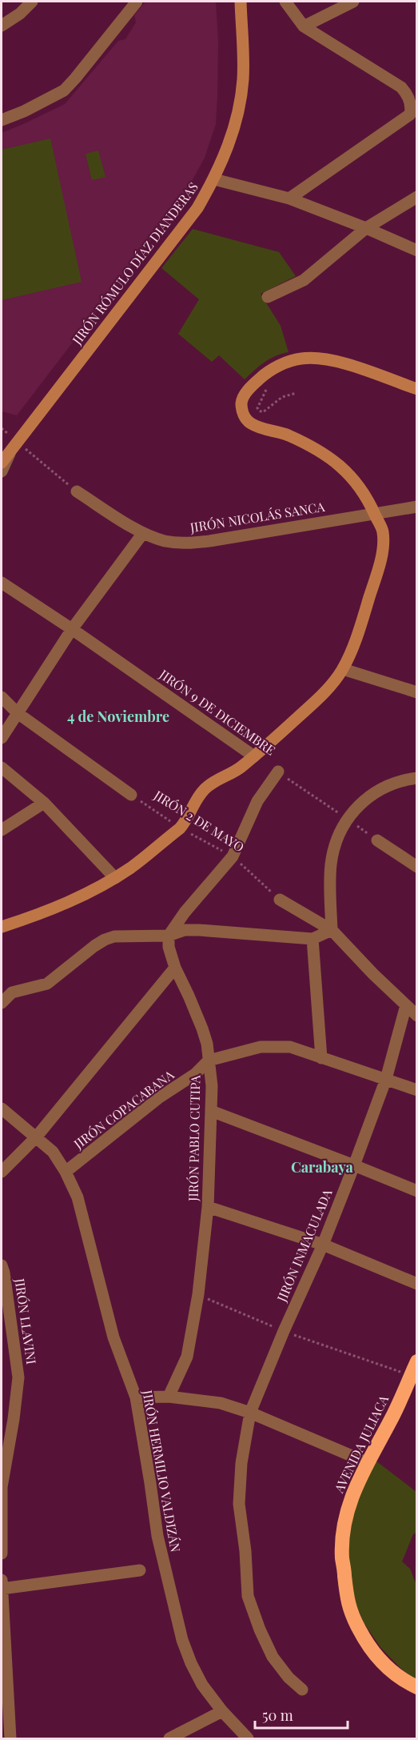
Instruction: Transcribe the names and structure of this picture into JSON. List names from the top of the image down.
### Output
{
  "streets": {
    "highway": ["AVENIDA JULIACA"],
    "street": [
      "JIRÓN RÓMULO DÍAZ DIANDERAS",
      "JIRÓN NICOLÁS SANCA",
      "JIRÓN 9 DE DICIEMBRE",
      "JIRÓN COPACABANA",
      "JIRÓN PABLO CUTIPA",
      "JIRÓN INMACULADA",
      "JIRÓN LLAVINI",
      "JIRÓN HERMILIO VALDIZÁN"
    ],
    "path": ["JIRÓN 2 DE MAYO"]
  },
  "crossings": [
    ["JIRÓN COPACABANA", "JIRÓN PABLO CUTIPA"],
    ["JIRÓN COPACABANA", "JIRÓN INMACULADA"],
    ["JIRÓN COPACABANA", "JIRÓN HERMILIO VALDIZÁN"]
  ],
  "districts": ["4 de Noviembre", "Carabaya"],
  "scale_bar": "50 m"
}
